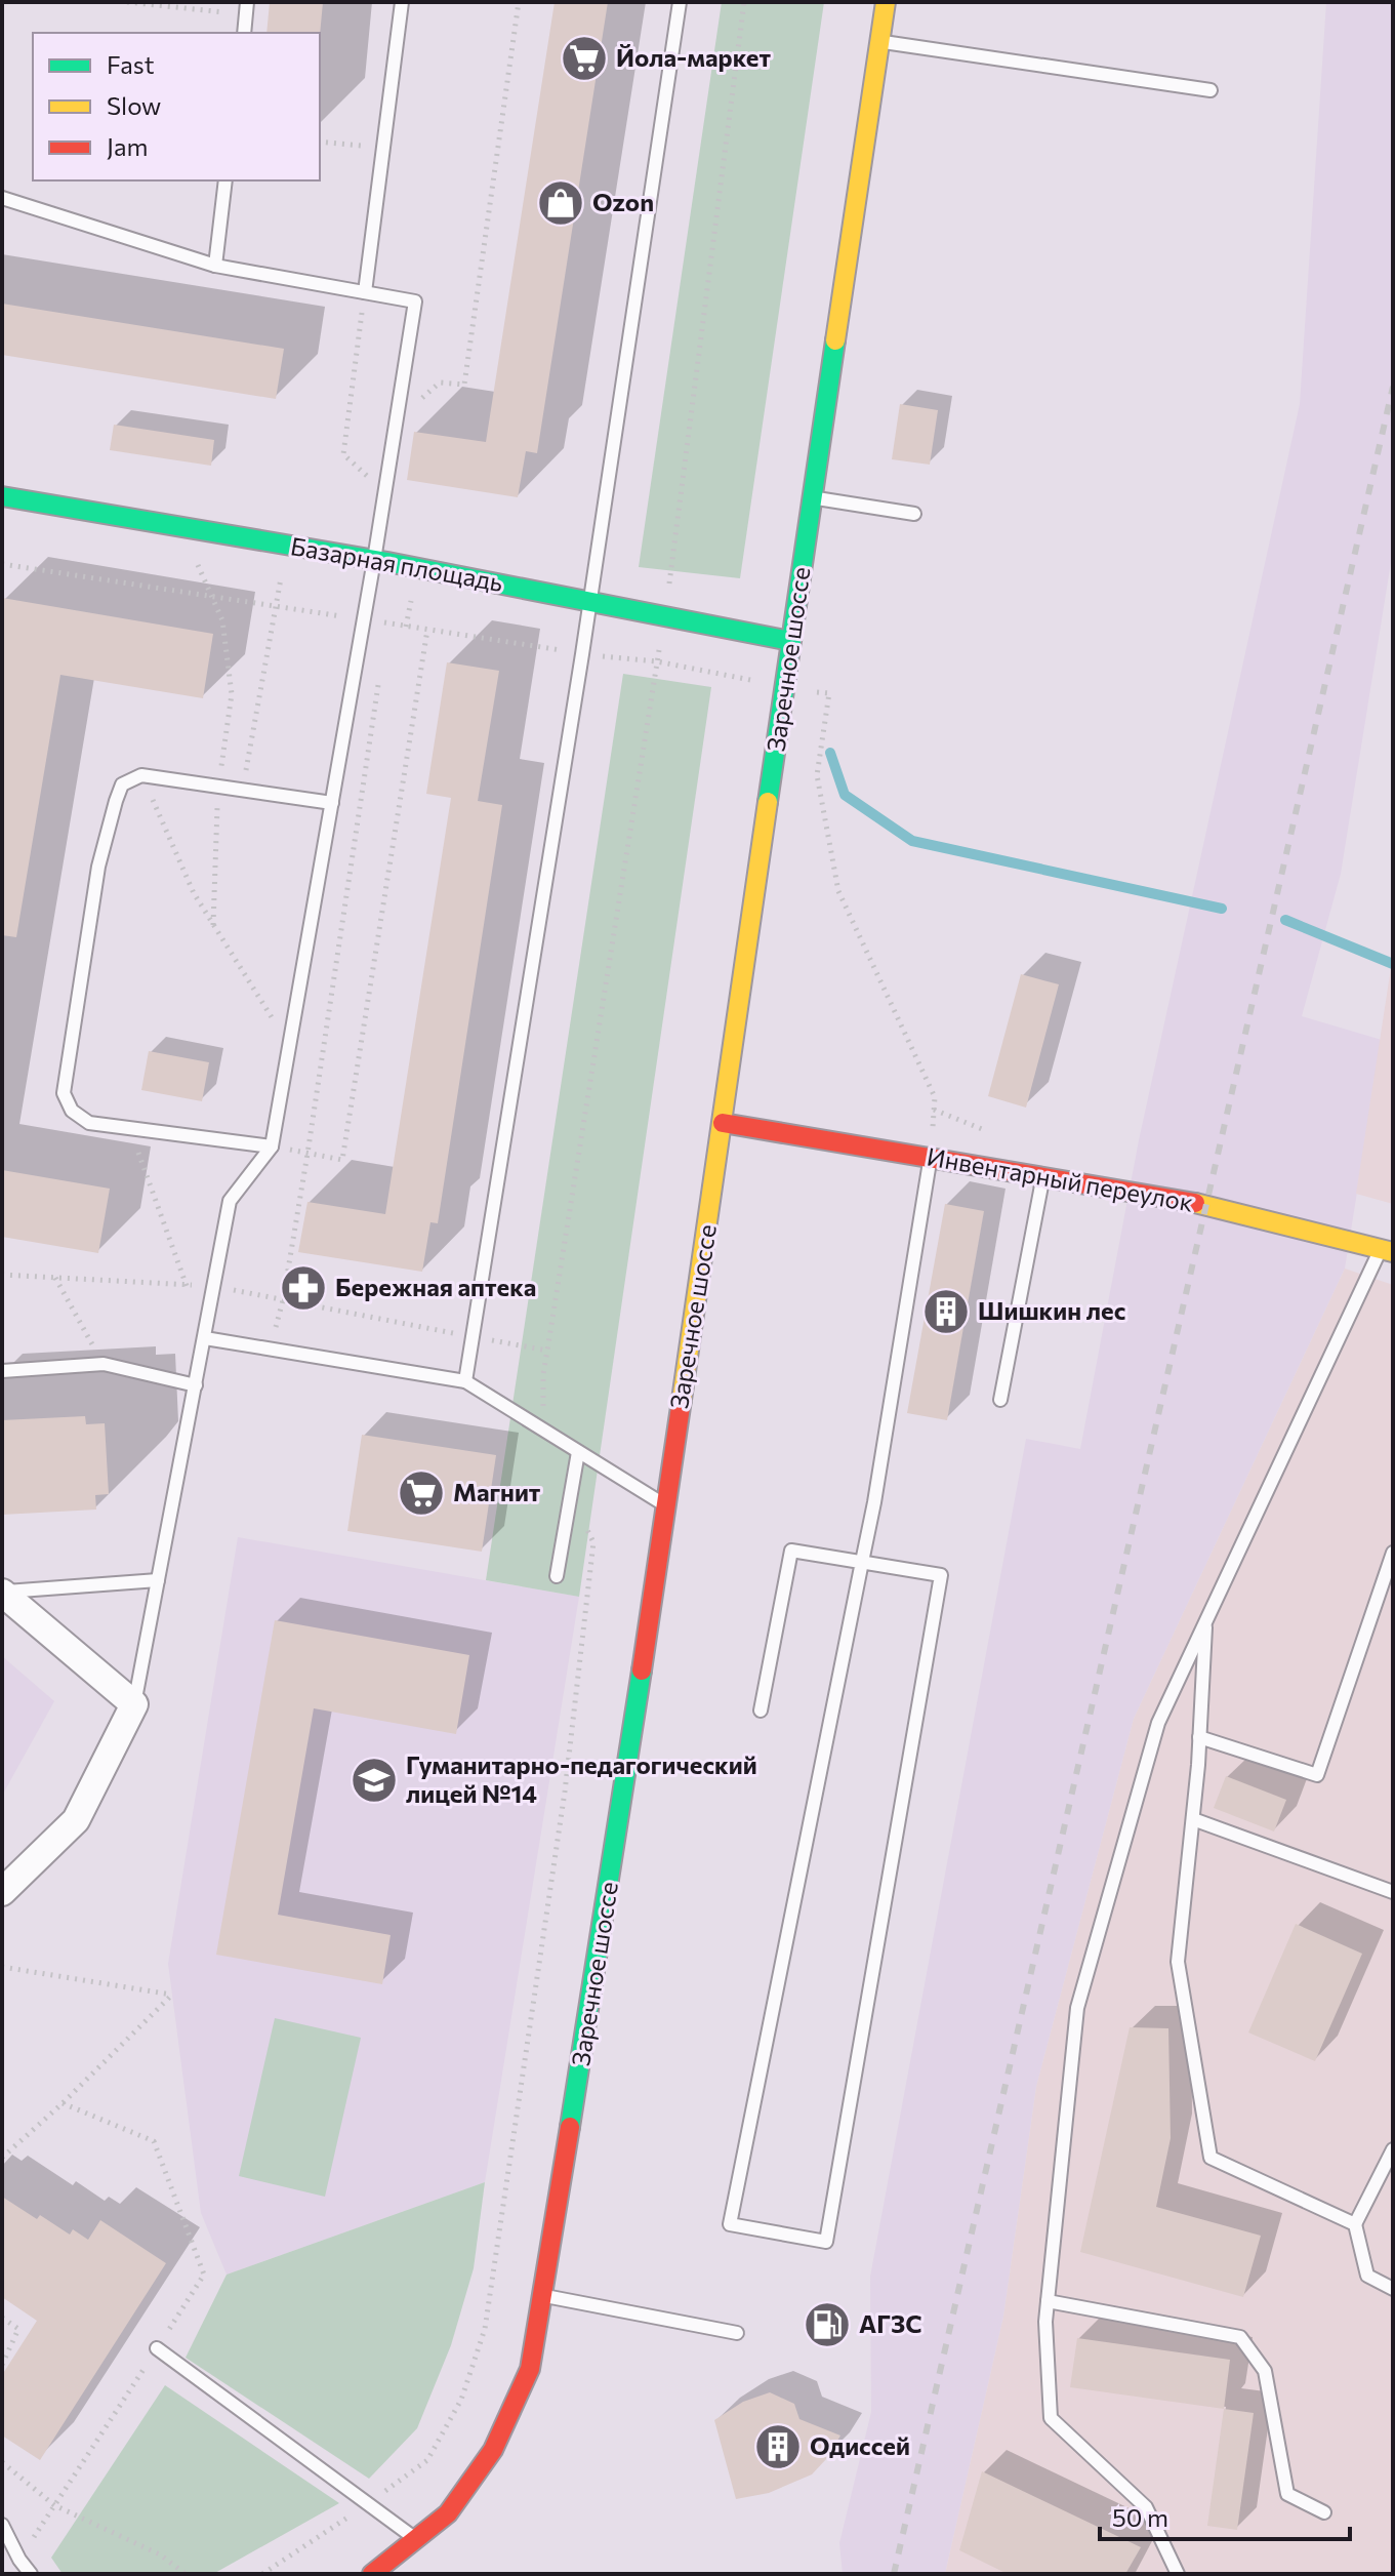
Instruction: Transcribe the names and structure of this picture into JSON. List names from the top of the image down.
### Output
{
  "streets": {
    "main road": ["Базарная площадь", "Заречное шоссе", "Инвентарный переулок"]
  },
  "crossings": [
    ["Базарная площадь", "Заречное шоссе"],
    ["Заречное шоссе", "Инвентарный переулок"]
  ],
  "places": {
    "supermarket": ["Йола-маркет", "Магнит"],
    "shop": ["Ozon"],
    "pharmacy": ["Бережная аптека"],
    "building": ["Шишкин лес", "Одиссей"],
    "school or university": ["Гуманитарно-педагогический лицей №14"],
    "fuel station": ["АГЗС"]
  },
  "legend": ["Fast", "Slow", "Jam"],
  "scale_bar": "50 m"
}
